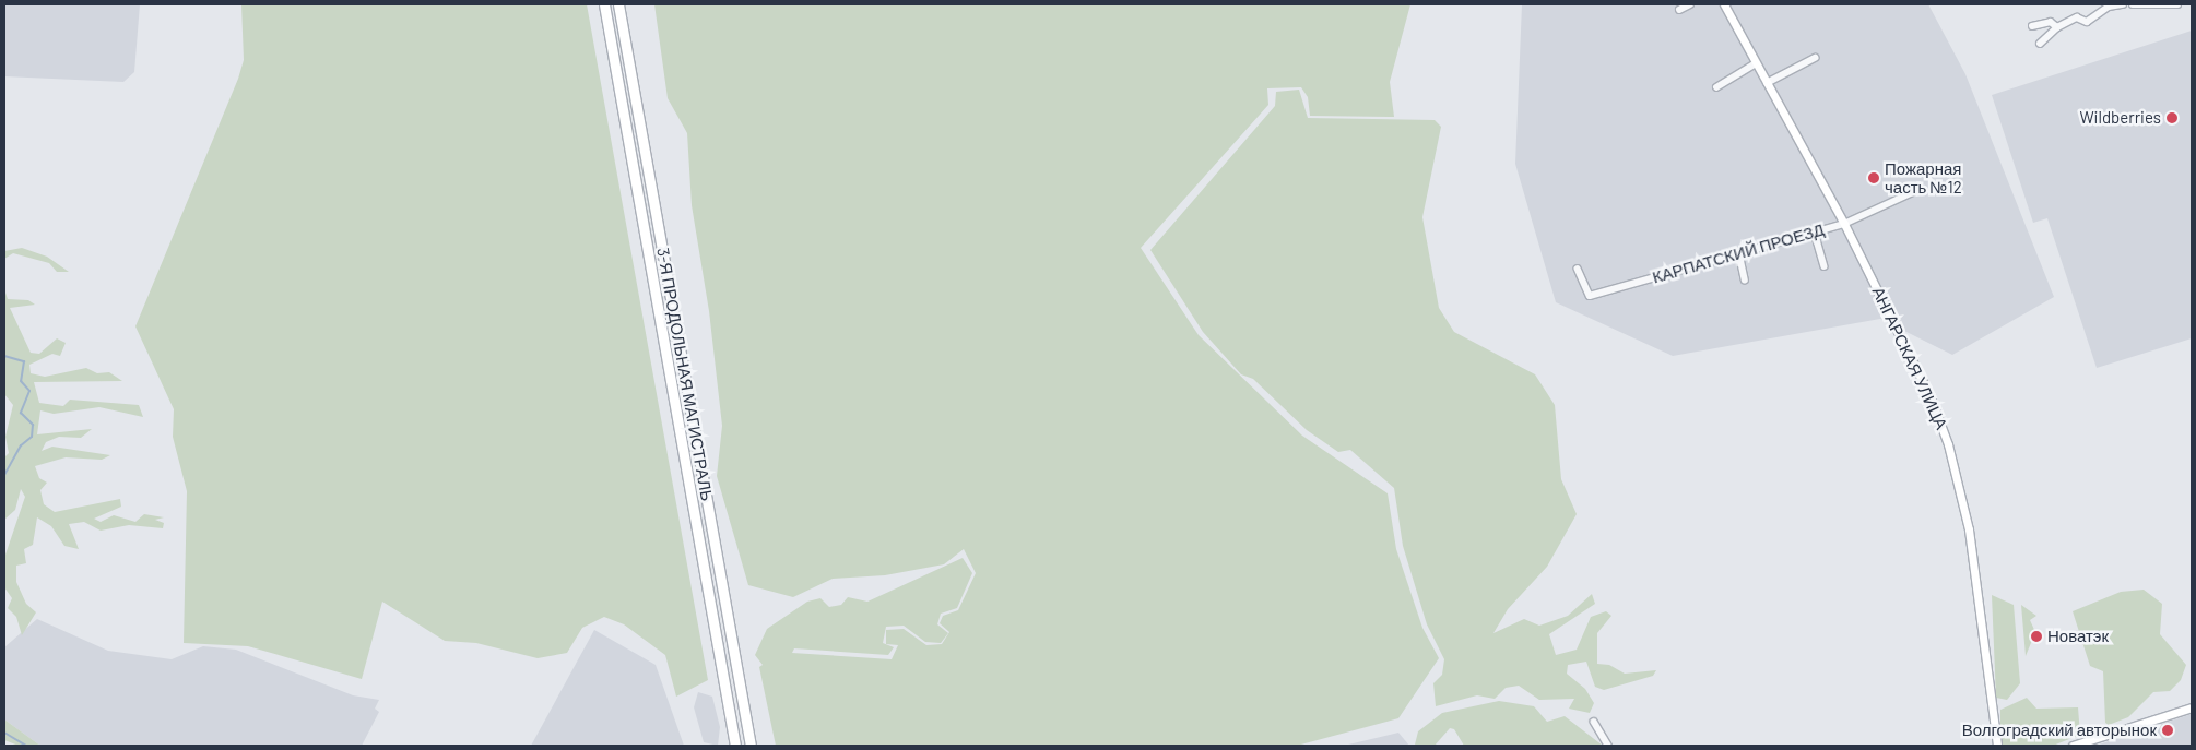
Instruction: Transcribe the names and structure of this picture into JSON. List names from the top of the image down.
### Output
{
  "streets": {
    "highway": ["3-Я ПРОДОЛЬНАЯ МАГИСТРАЛЬ"],
    "main road": ["АНГАРСКАЯ УЛИЦА"],
    "street": ["КАРПАТСКИЙ ПРОЕЗД"]
  },
  "crossings": [
    ["КАРПАТСКИЙ ПРОЕЗД", "АНГАРСКАЯ УЛИЦА"]
  ],
  "places": [
    "Wildberries",
    "Пожарная часть №12",
    "Новатэк",
    "Волгоградский авторынок"
  ]
}
